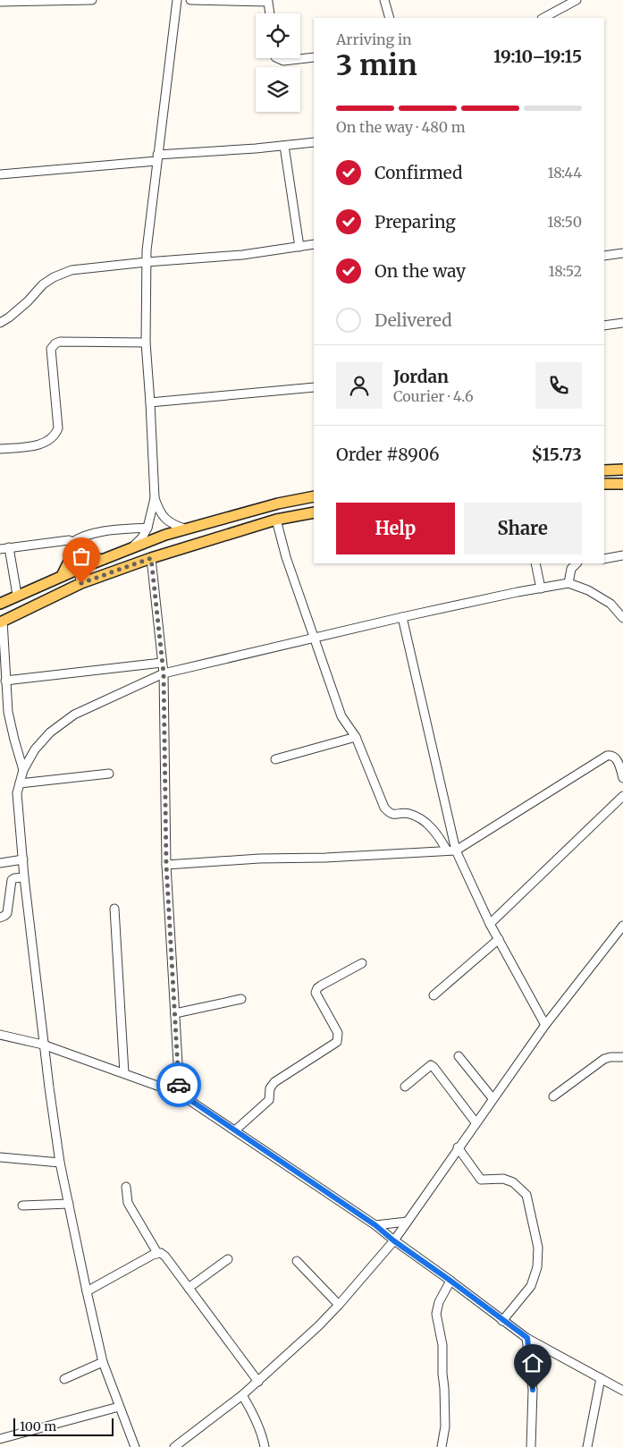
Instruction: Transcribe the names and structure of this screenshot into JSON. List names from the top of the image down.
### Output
{
  "scale_bar": "100 m",
  "page": {
    "heading": ["3 min", "Arriving in", "19:10–19:15"],
    "panel": [
      "Jordan",
      "Courier · 4.6",
      "Order #8906",
      "$15.73"
    ],
    "bar": "On the way · 480 m",
    "list": [
      ["Confirmed", "18:44"],
      ["Preparing", "18:50"],
      ["On the way", "18:52"],
      "Delivered"
    ],
    "buttons": ["Help", "Share"],
    "scale": "100 m"
  }
}
